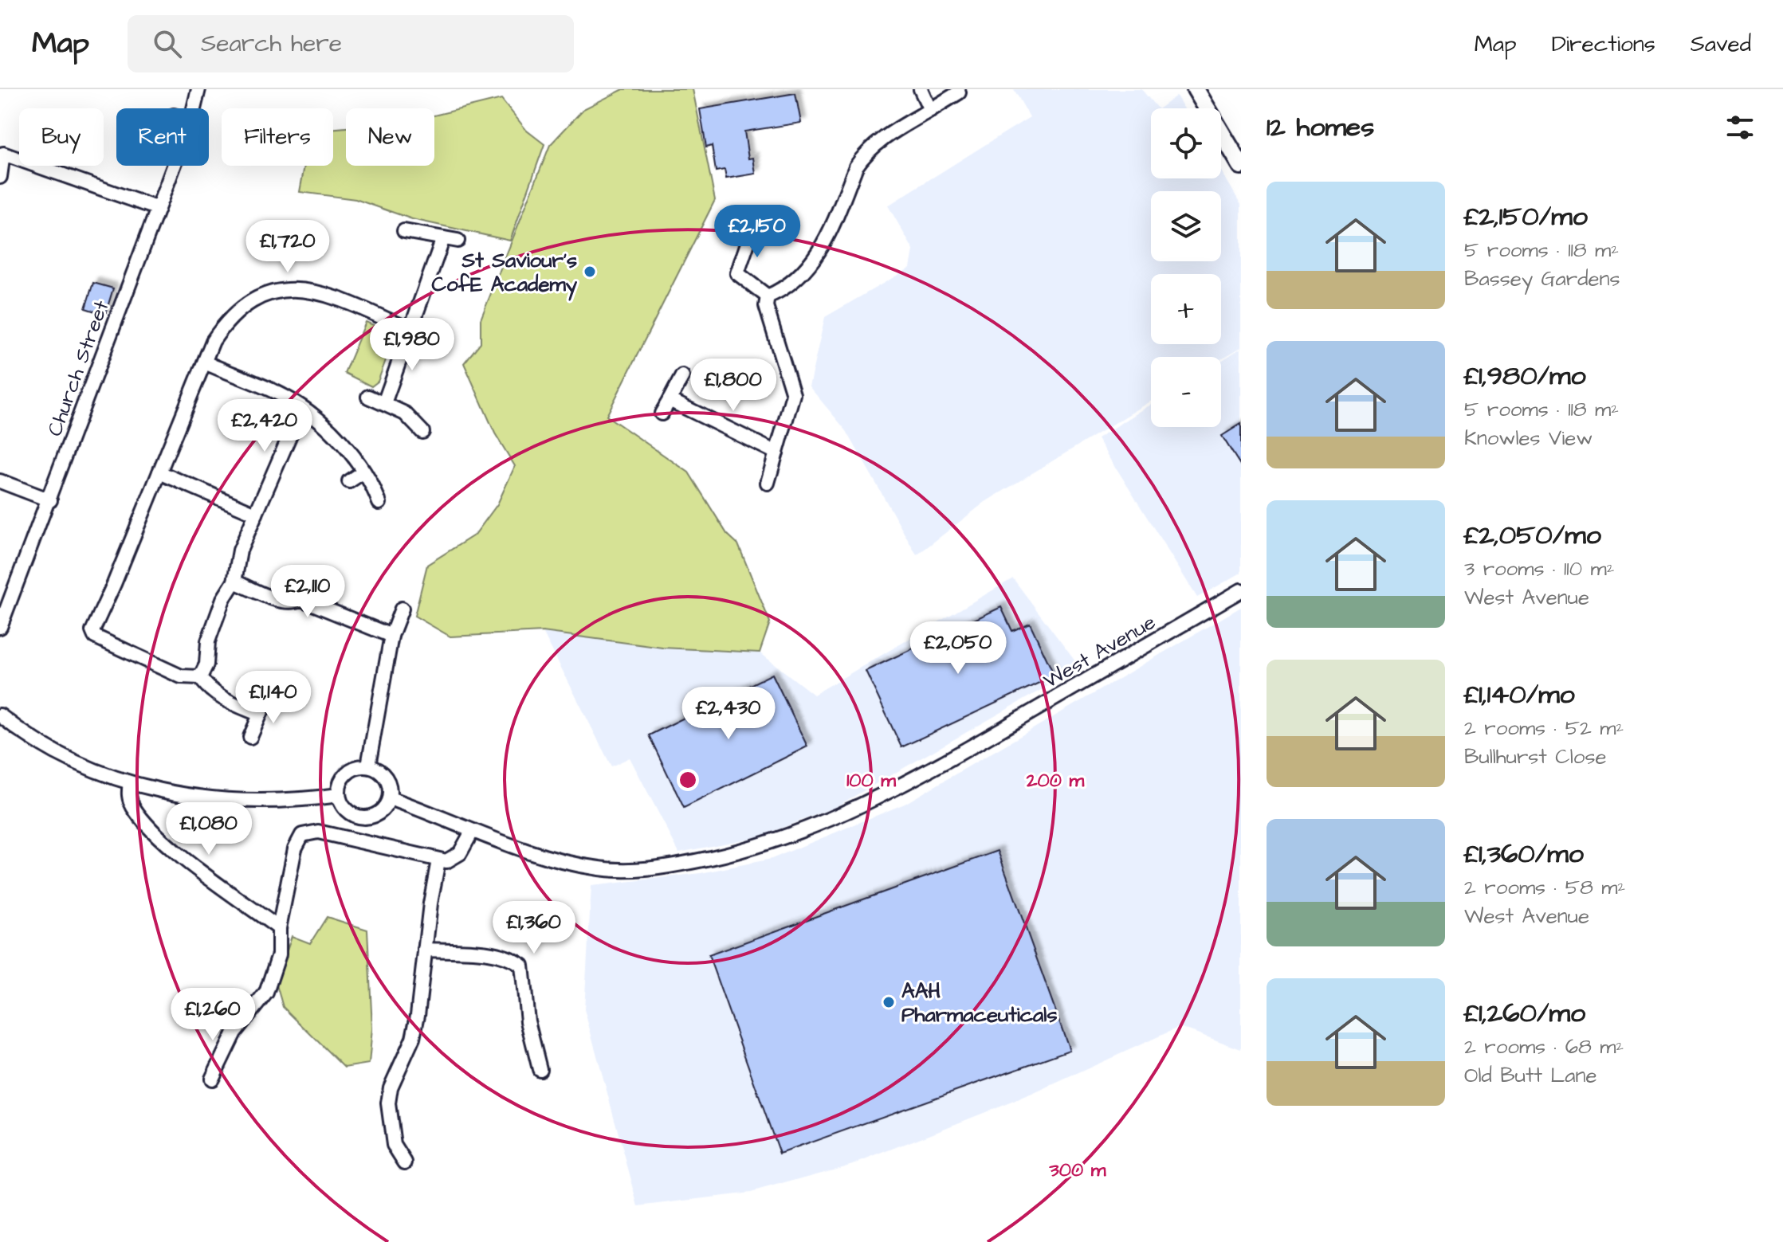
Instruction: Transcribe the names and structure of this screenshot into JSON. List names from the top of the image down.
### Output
{
  "streets": {
    "street": ["Church Street", "West Avenue"]
  },
  "places": ["St Saviour's CofE Academy", "AAH Pharmaceuticals"],
  "page": {
    "header": "Map",
    "search": "Search here",
    "nav": ["Map", "Directions", "Saved"],
    "heading": "12 homes",
    "map_buttons": ["+", "−"],
    "chip": [
      "Buy",
      "Rent",
      "Filters",
      "New"
    ],
    "list": [
      {
        "name": "£2,150/mo",
        "note": "5 rooms · 118 m² · Bassey Gardens"
      },
      {
        "name": "£1,980/mo",
        "note": "5 rooms · 118 m² · Knowles View"
      },
      {
        "name": "£2,050/mo",
        "note": "3 rooms · 110 m² · West Avenue"
      },
      {
        "name": "£1,140/mo",
        "note": "2 rooms · 52 m² · Bullhurst Close"
      },
      {
        "name": "£1,360/mo",
        "note": "2 rooms · 58 m² · West Avenue"
      },
      {
        "name": "£1,260/mo",
        "note": "2 rooms · 68 m² · Old Butt Lane"
      }
    ],
    "price": [
      "£2,150",
      "£1,720",
      "£1,980",
      "£1,800",
      "£2,420",
      "£2,110",
      "£2,050",
      "£1,140",
      "£2,430",
      "£1,080",
      "£1,360",
      "£1,260"
    ]
  },
  "rings": ["100 m", "200 m", "300 m"]
}
